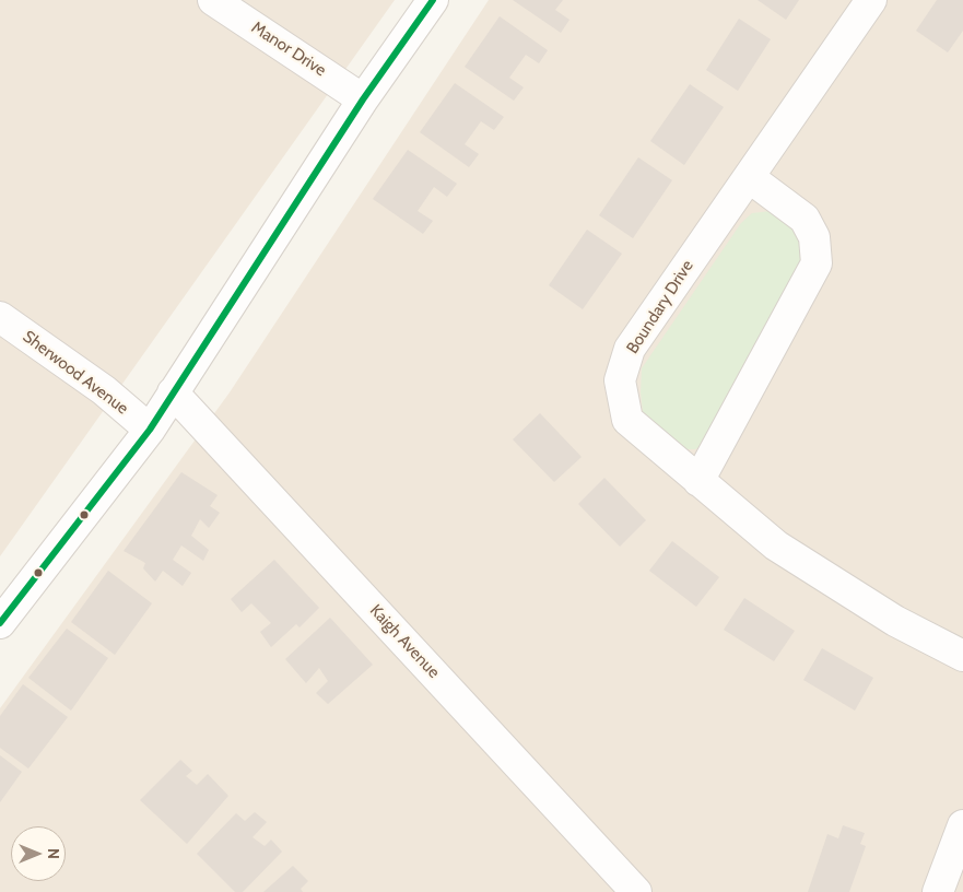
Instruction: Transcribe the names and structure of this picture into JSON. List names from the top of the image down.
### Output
{
  "streets": {
    "street": [
      "Manor Drive",
      "Boundary Drive",
      "Sherwood Avenue",
      "Kaigh Avenue"
    ]
  },
  "north": "right"
}
